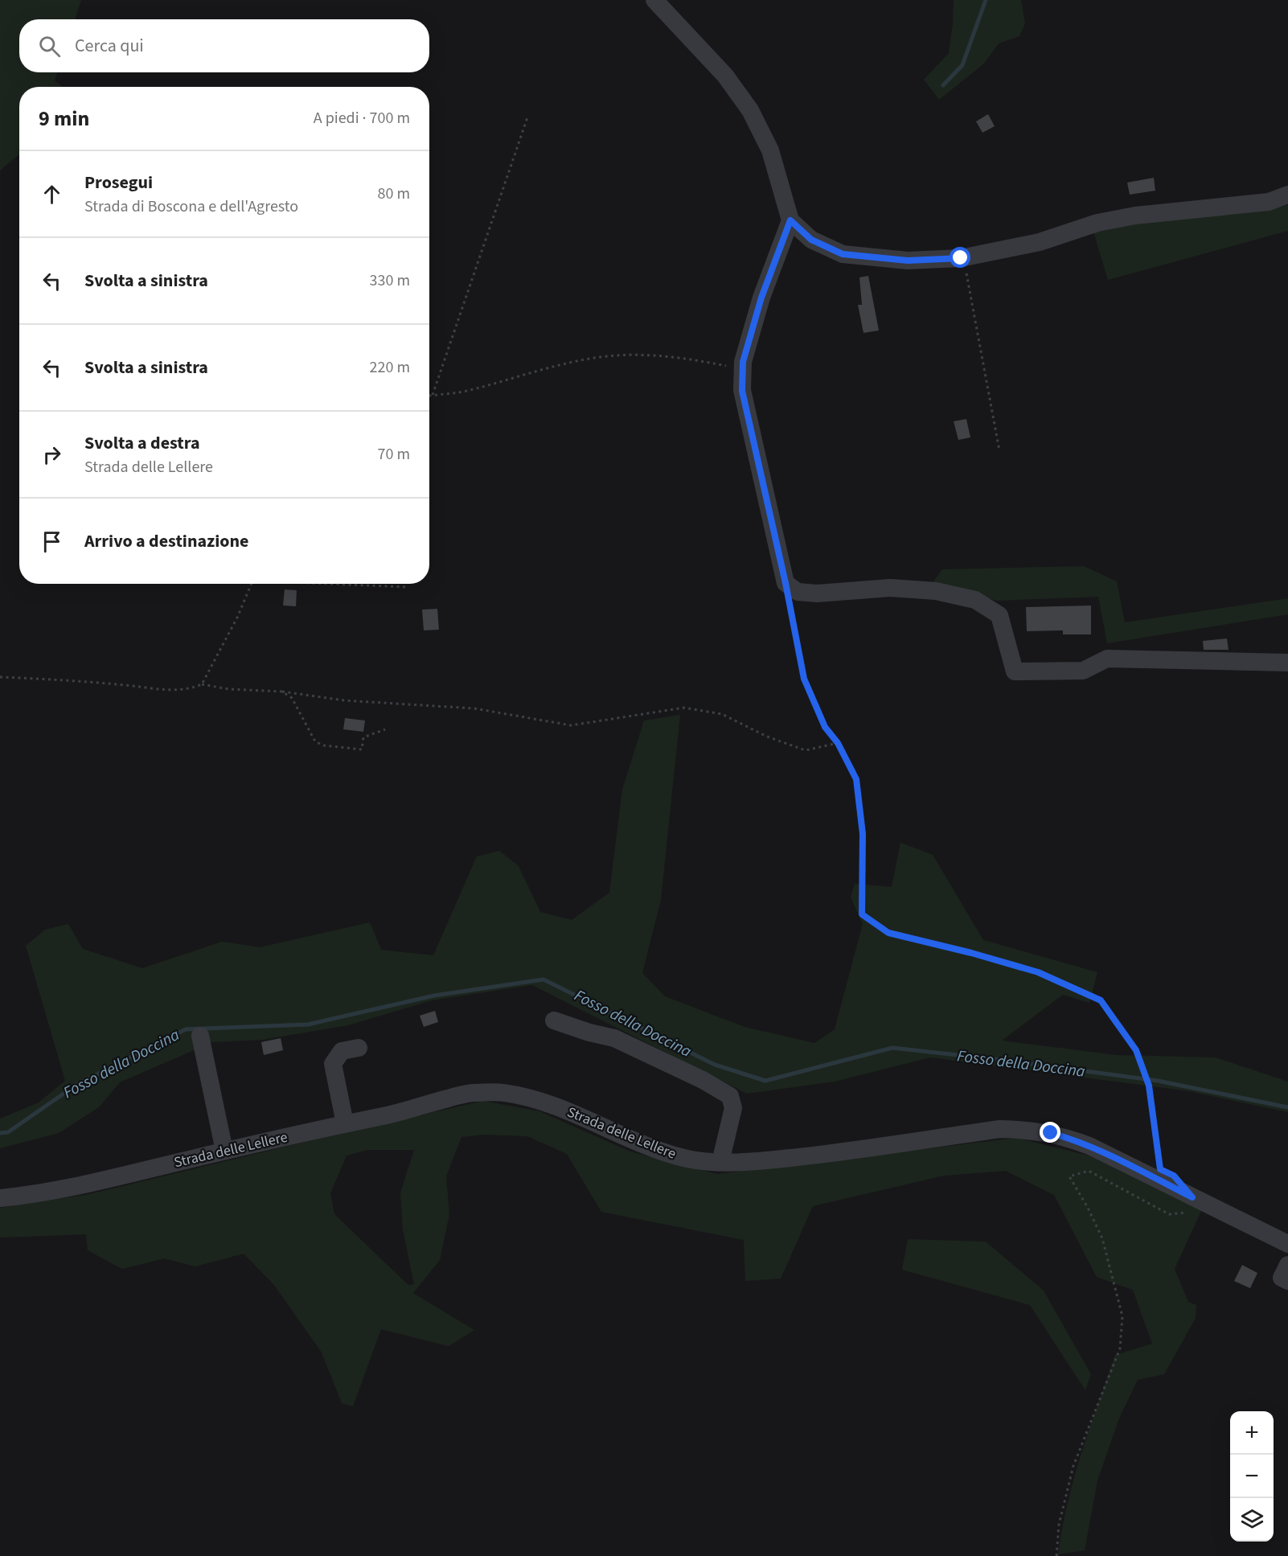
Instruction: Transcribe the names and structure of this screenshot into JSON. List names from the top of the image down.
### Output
{
  "streets": {
    "street": ["Strada delle Lellere"]
  },
  "water": ["Fosso della Doccina"],
  "page": {
    "search": "Cerca qui",
    "heading": ["9 min", "A piedi · 700 m"],
    "list": [
      ["Prosegui", "Strada di Boscona e dell'Agresto", "80 m"],
      ["Svolta a sinistra", "330 m"],
      ["Svolta a sinistra", "220 m"],
      ["Svolta a destra", "Strada delle Lellere", "70 m"],
      "Arrivo a destinazione"
    ],
    "map_buttons": ["+", "−"]
  }
}
